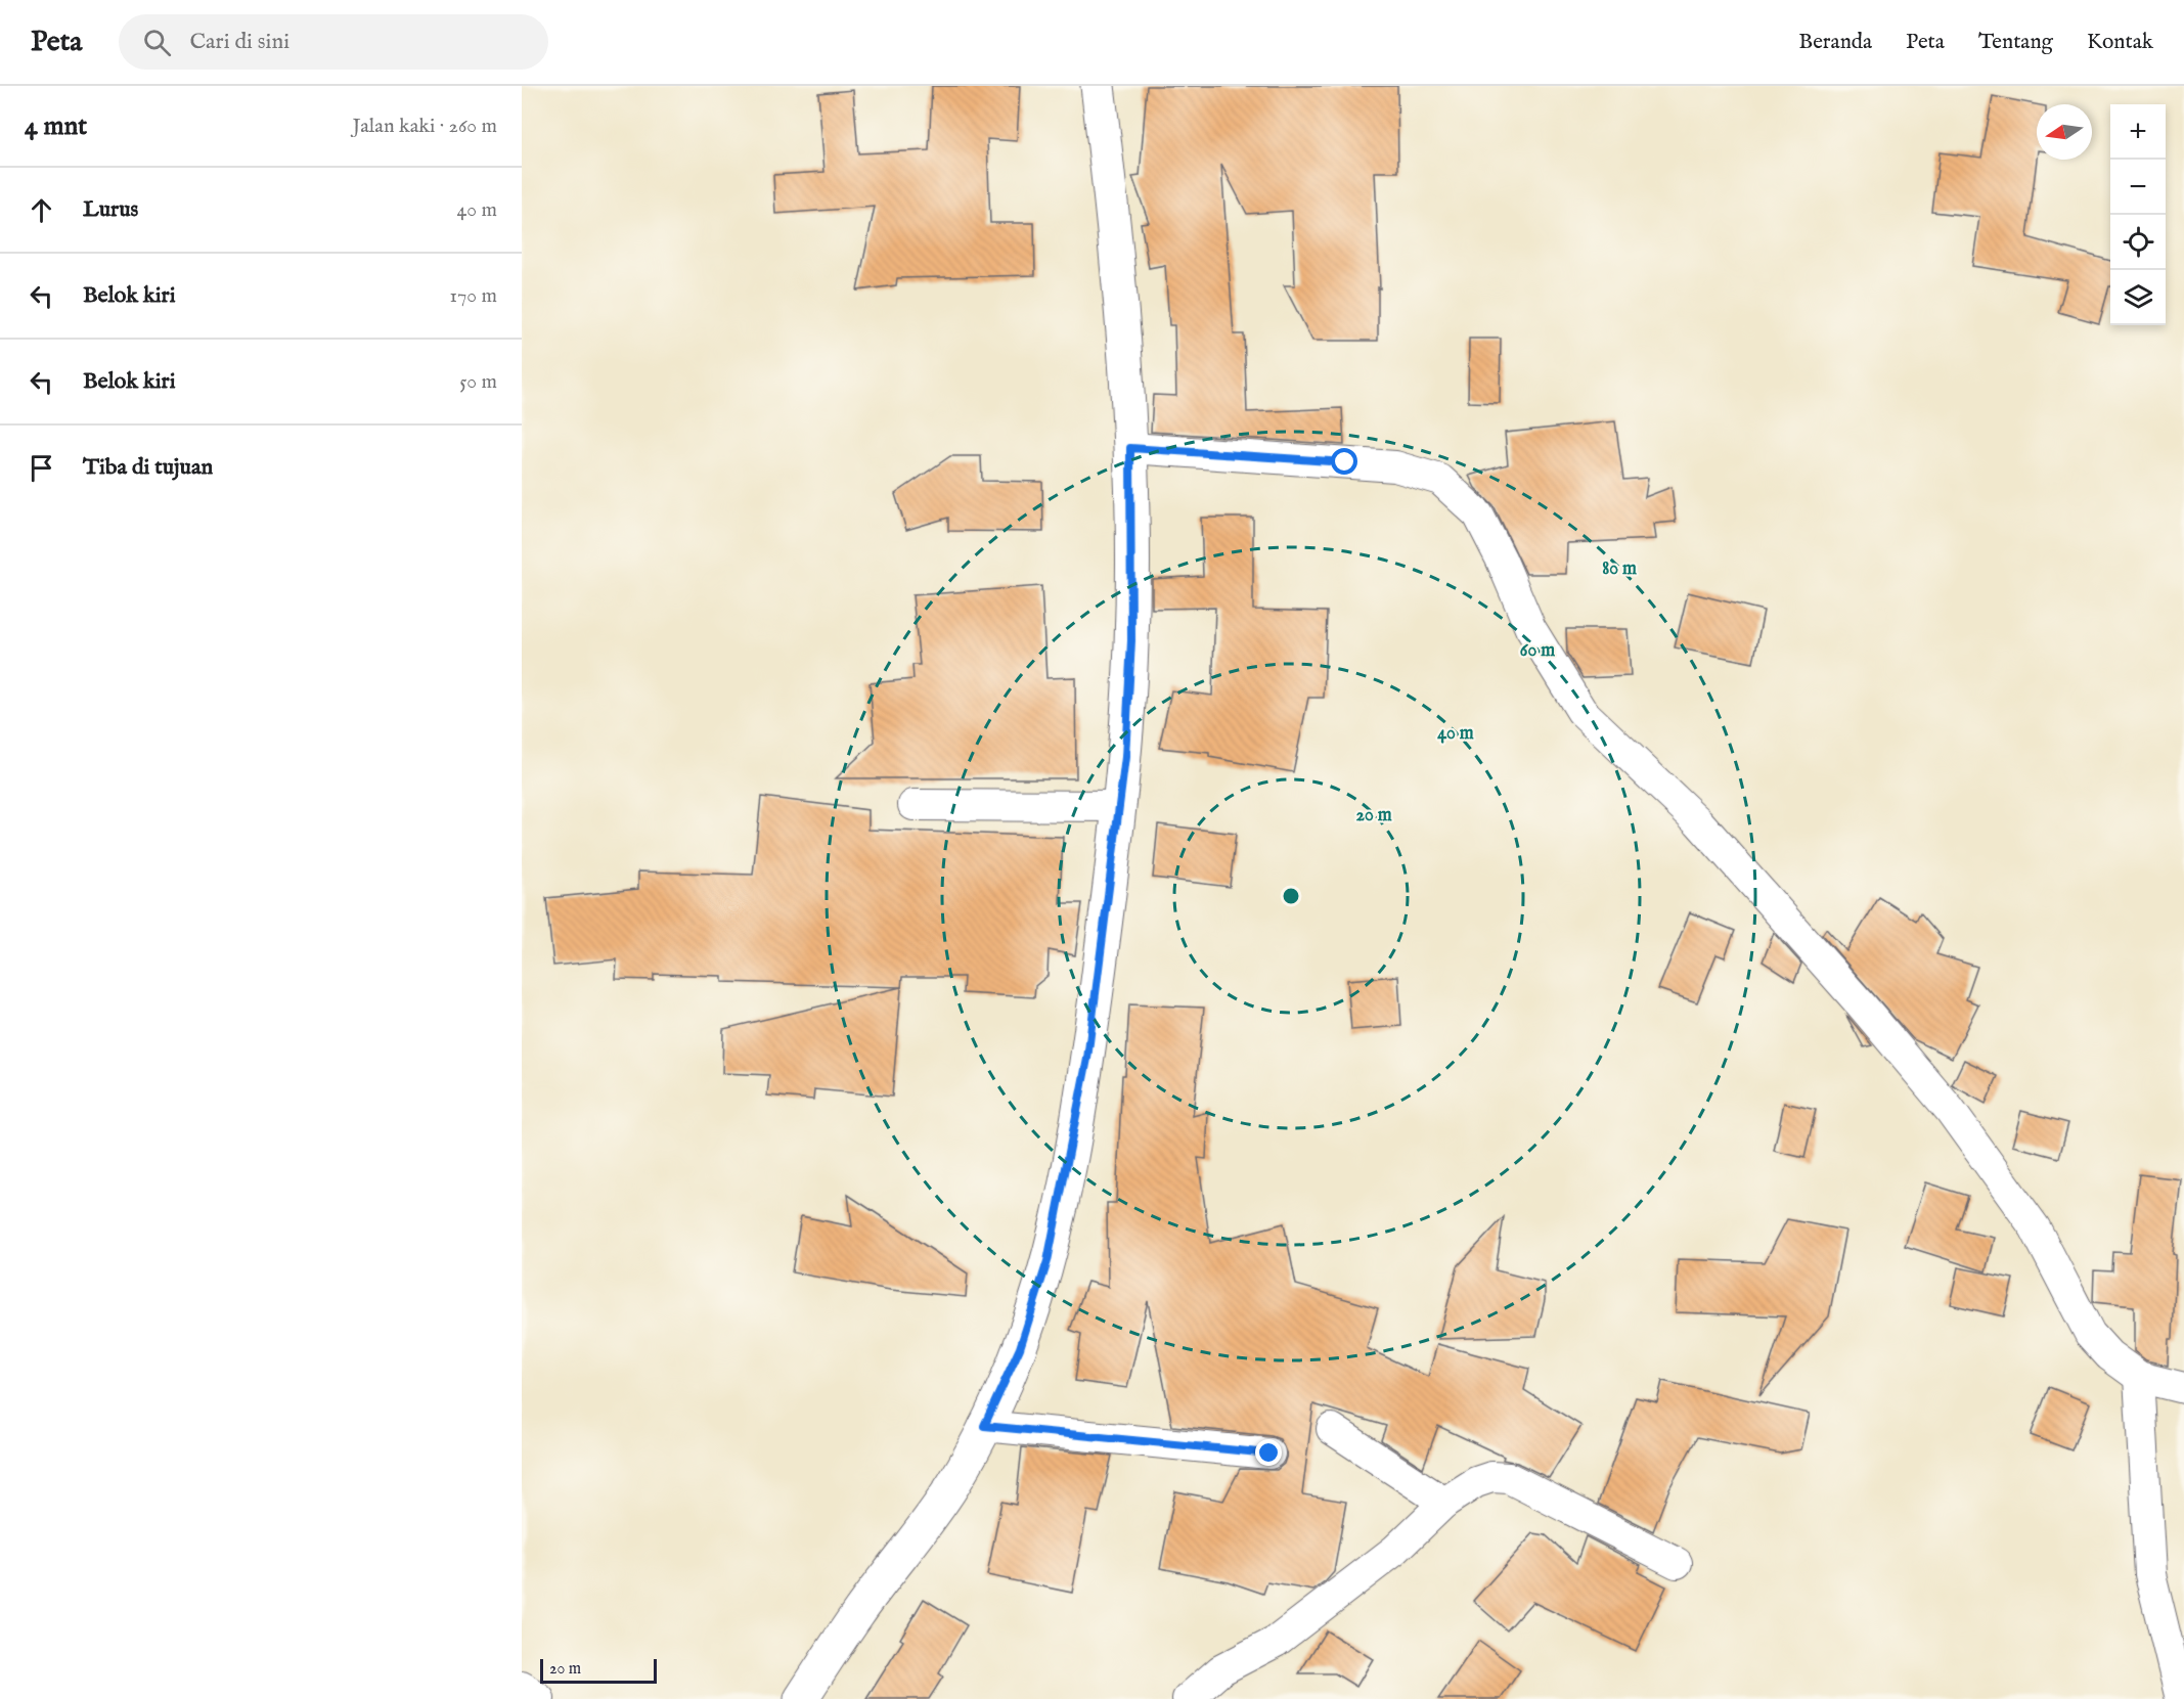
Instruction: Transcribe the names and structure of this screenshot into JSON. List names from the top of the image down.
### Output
{
  "scale_bar": "20 m",
  "north": "left",
  "page": {
    "header": "Peta",
    "search": "Cari di sini",
    "nav": [
      "Beranda",
      "Peta",
      "Tentang",
      "Kontak"
    ],
    "heading": ["4 mnt", "Jalan kaki · 260 m"],
    "map_buttons": ["+", "−"],
    "list": [
      ["Lurus", "40 m"],
      ["Belok kiri", "170 m"],
      ["Belok kiri", "50 m"],
      "Tiba di tujuan"
    ],
    "scale": "20 m"
  },
  "rings": [
    "80 m",
    "60 m",
    "40 m",
    "20 m"
  ]
}
